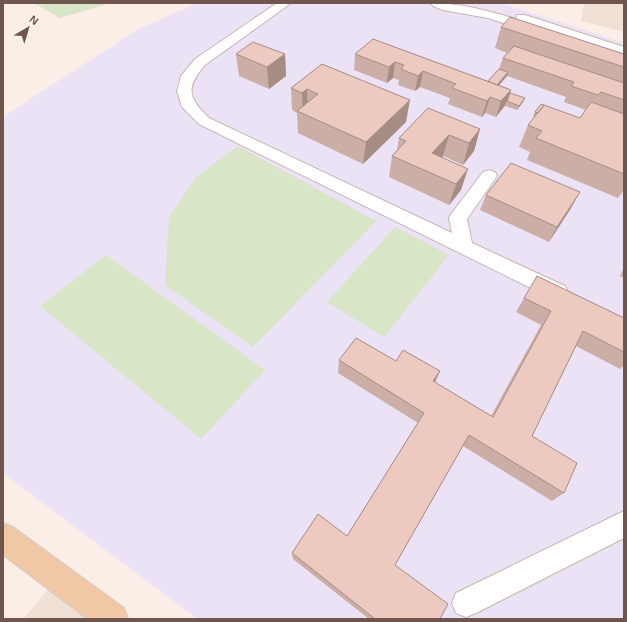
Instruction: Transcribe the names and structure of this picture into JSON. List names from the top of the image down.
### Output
{
  "north": "top right"
}
